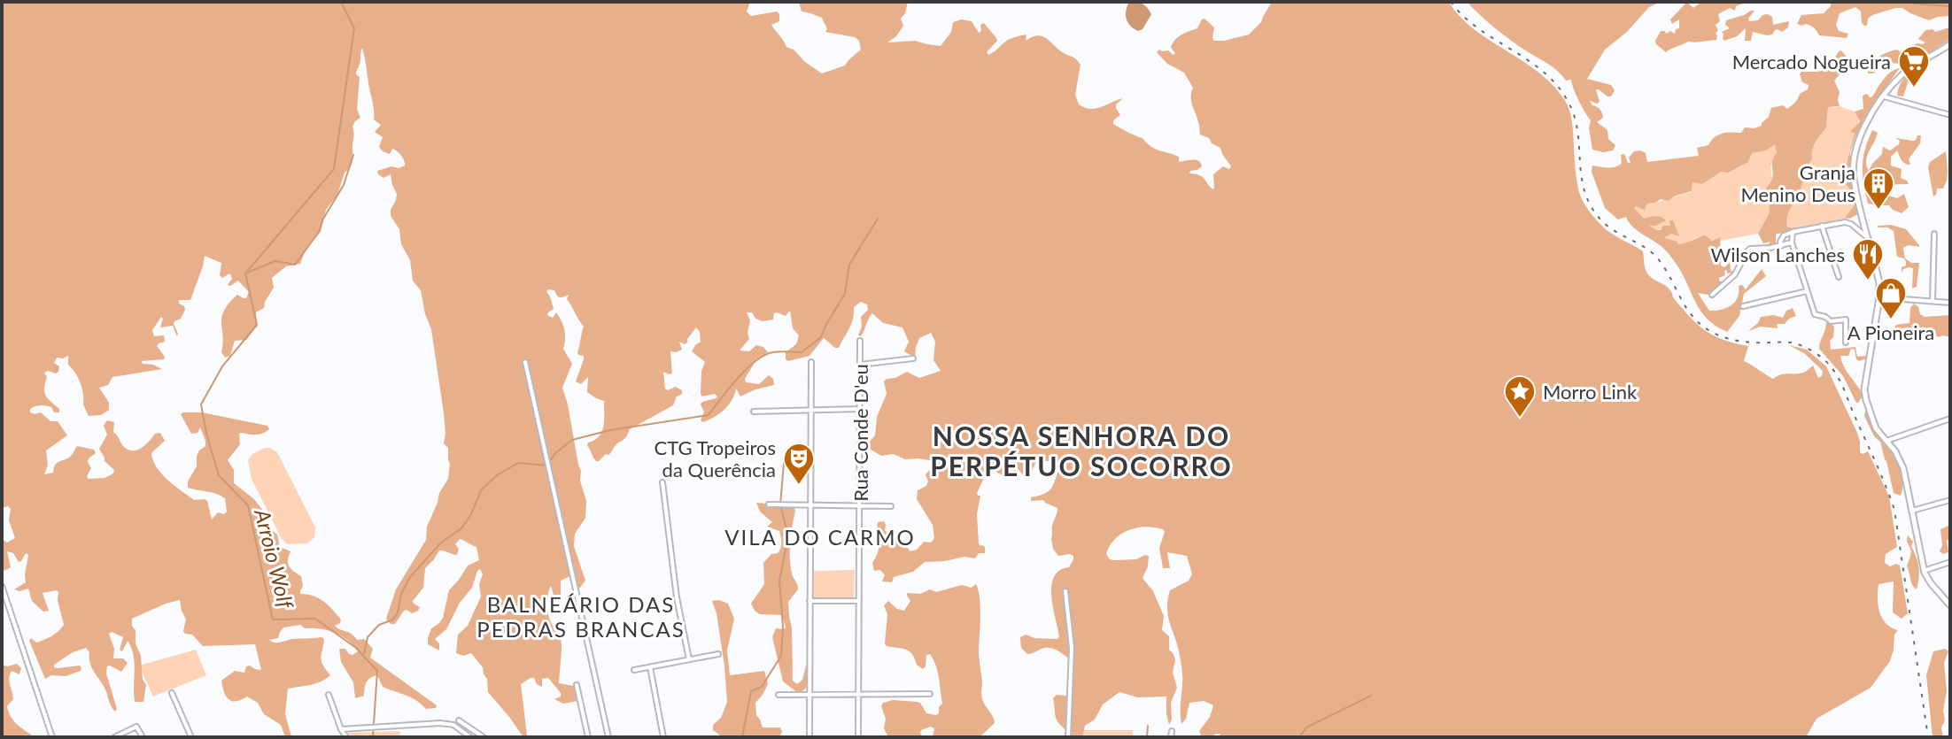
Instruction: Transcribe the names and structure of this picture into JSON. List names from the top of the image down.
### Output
{
  "streets": {
    "street": ["Rua Conde D'eu"]
  },
  "districts": ["NOSSA SENHORA DO PERPÉTUO SOCORRO", "VILA DO CARMO", "BALNEÁRIO DAS PEDRAS BRANCAS"],
  "water": ["Arroio Wolf"],
  "places": {
    "supermarket": ["Mercado Nogueira"],
    "building": ["Granja Menino Deus"],
    "restaurant": ["Wilson Lanches"],
    "shop": ["A Pioneira"],
    "place": ["Morro Link"],
    "theatre": ["CTG Tropeiros da Querência"]
  }
}
